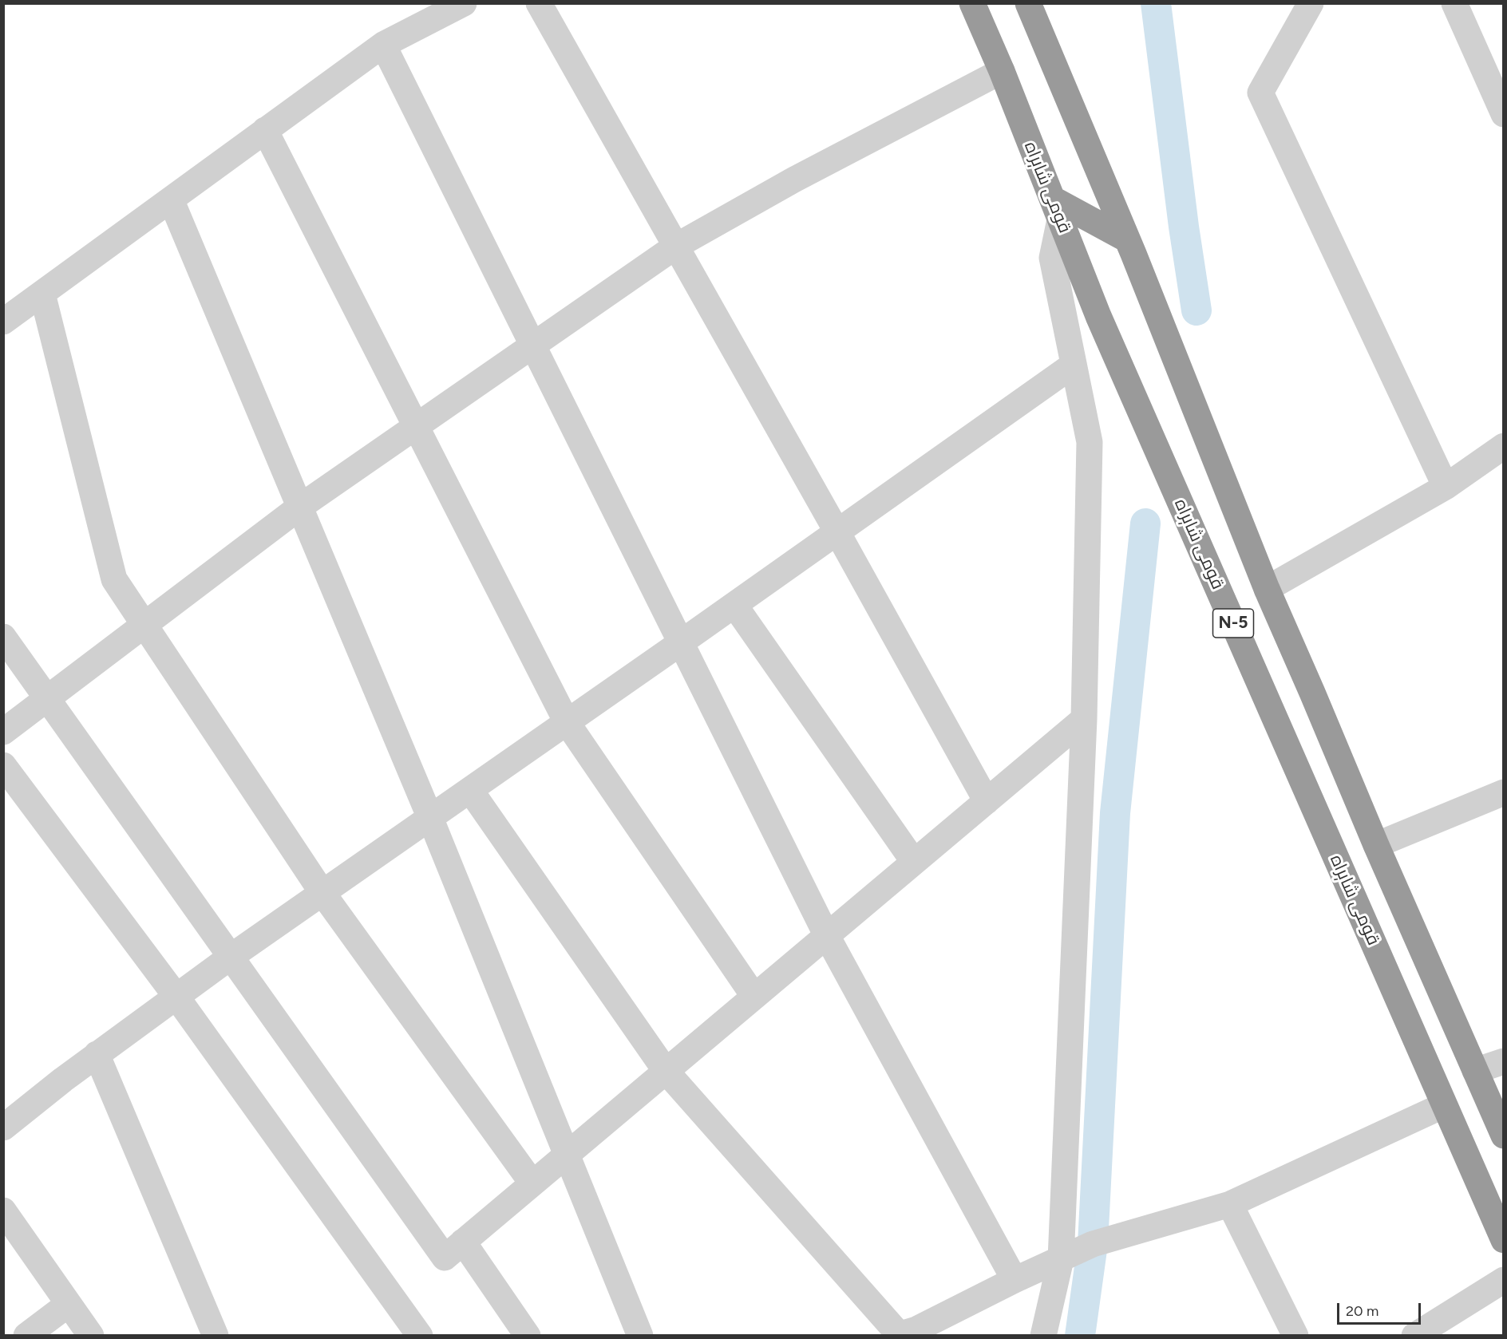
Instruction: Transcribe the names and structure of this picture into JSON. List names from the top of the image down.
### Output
{
  "streets": {
    "highway": ["قومی شاہراہ", "N-5"]
  },
  "scale_bar": "20 m"
}
